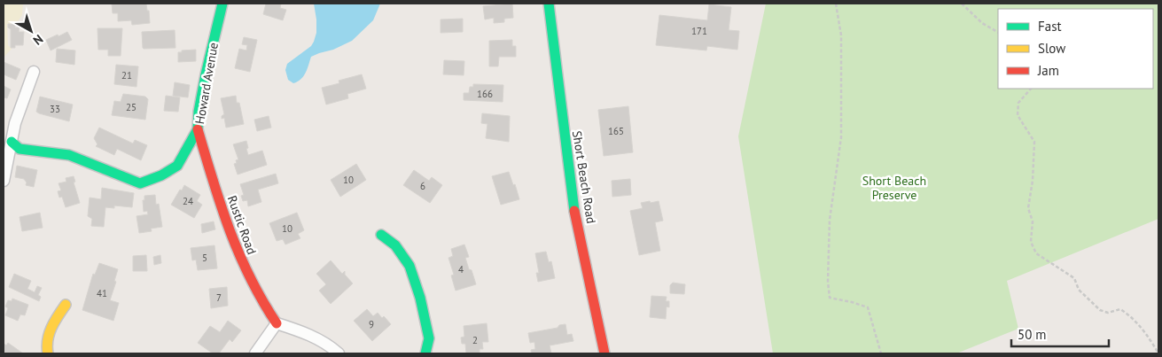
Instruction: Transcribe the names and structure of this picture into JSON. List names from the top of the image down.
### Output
{
  "streets": {
    "street": ["Howard Avenue", "Short Beach Road", "Rustic Road"]
  },
  "crossings": [
    ["Howard Avenue", "Rustic Road"]
  ],
  "parks": ["Short Beach Preserve"],
  "house_numbers": [
    "171",
    "21",
    "166",
    "25",
    "33",
    "165",
    "10",
    "6",
    "24",
    "10",
    "5",
    "4",
    "41",
    "7",
    "9",
    "2"
  ],
  "legend": ["Fast", "Slow", "Jam"],
  "scale_bar": "50 m",
  "north": "bottom right"
}
